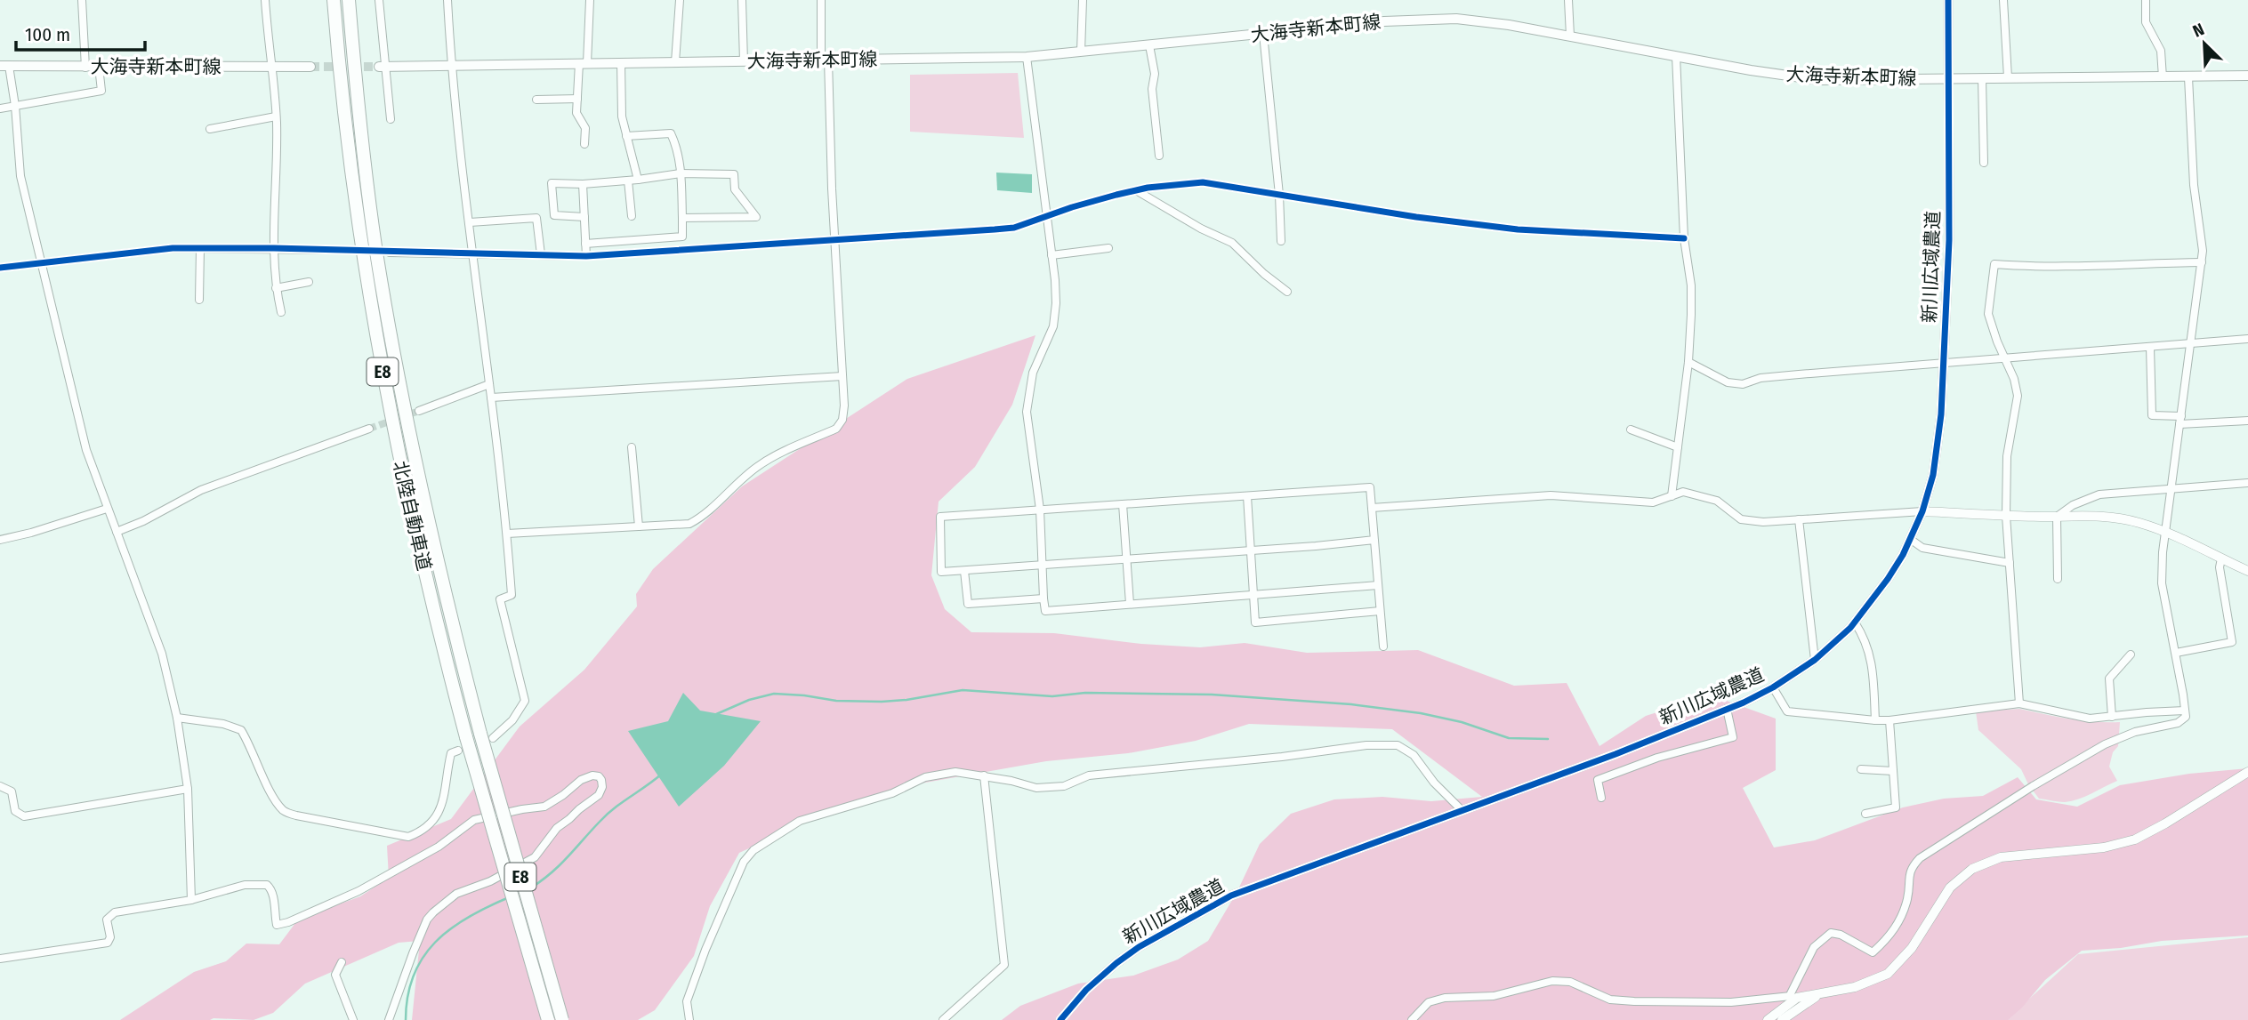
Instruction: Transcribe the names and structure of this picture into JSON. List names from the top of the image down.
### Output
{
  "streets": {
    "highway": ["E8", "北陸自動車道"],
    "main road": ["大海寺新本町線"],
    "street": ["新川広域農道"]
  },
  "crossings": [
    ["大海寺新本町線", "新川広域農道"]
  ],
  "scale_bar": "100 m",
  "north": "top left"
}
